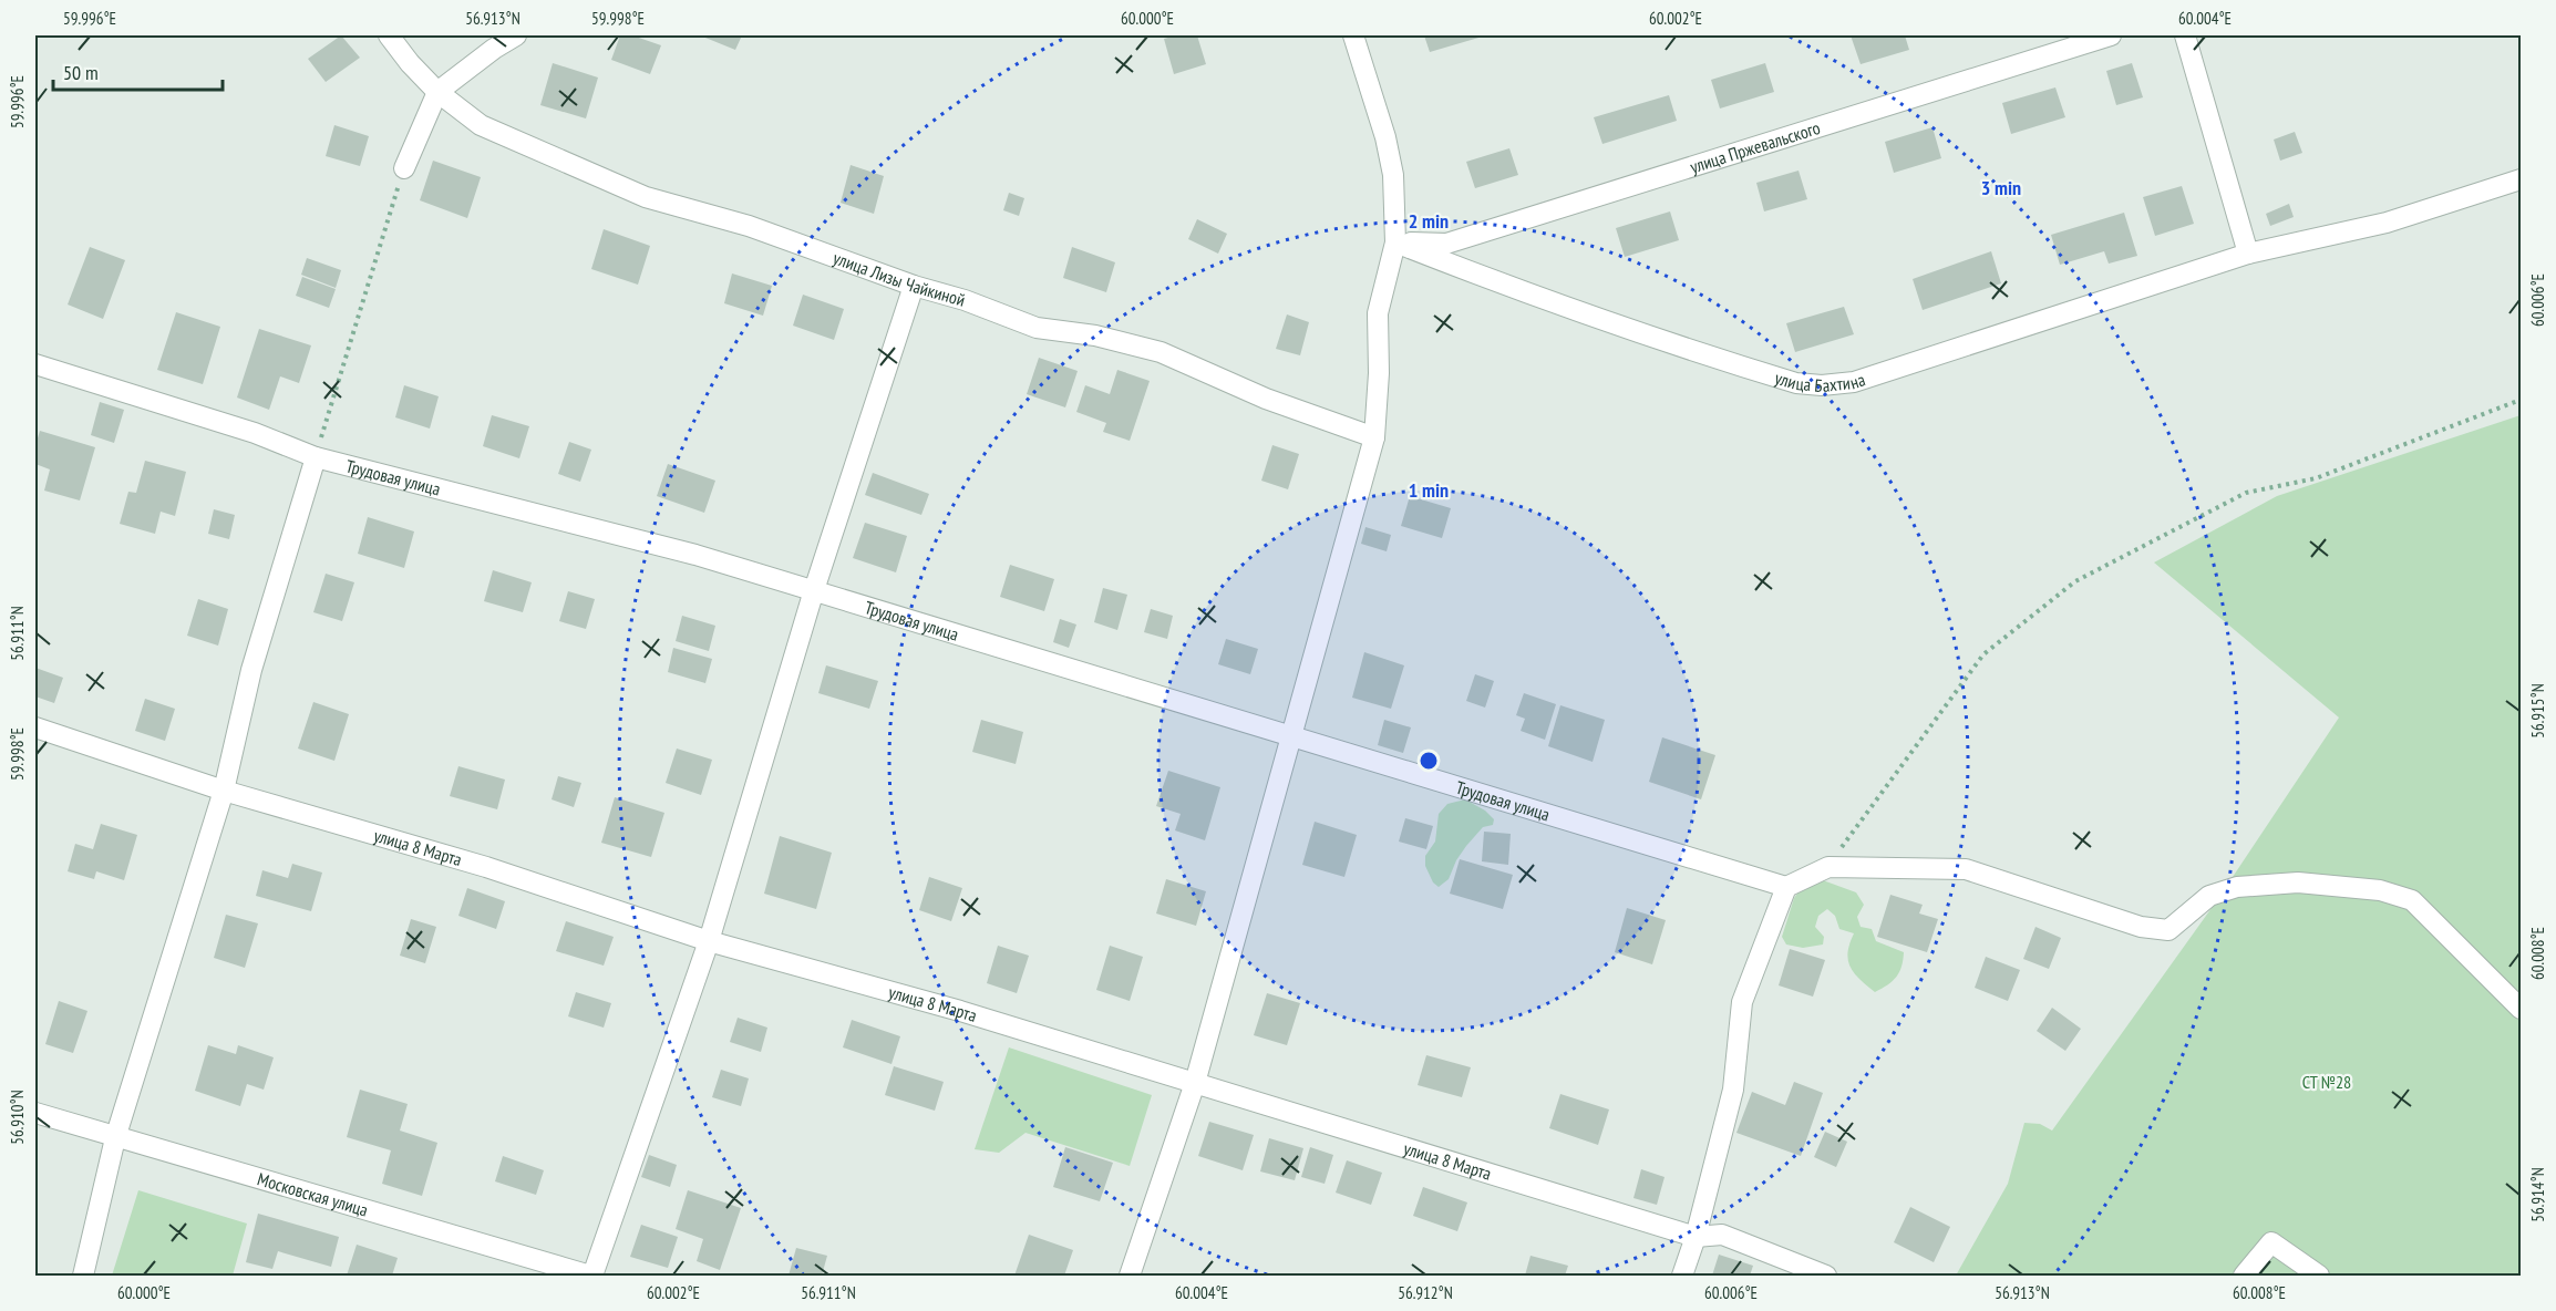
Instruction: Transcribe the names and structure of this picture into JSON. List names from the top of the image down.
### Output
{
  "streets": {
    "street": [
      "улица Пржевальского",
      "улица Лизы Чайкиной",
      "улица Бахтина",
      "Трудовая улица",
      "улица 8 Марта",
      "Московская улица"
    ]
  },
  "crossings": [
    ["улица Пржевальского", "улица Бахтина"]
  ],
  "parks": ["СТ №28"],
  "scale_bar": "50 m",
  "coordinates": [
    "59.996°E",
    "56.913°N",
    "59.998°E",
    "60.000°E",
    "60.002°E",
    "60.004°E",
    "60.006°E",
    "56.911°N",
    "56.915°N",
    "60.008°E",
    "56.910°N",
    "56.914°N",
    "56.912°N"
  ],
  "rings": ["3 min", "2 min", "1 min"]
}
